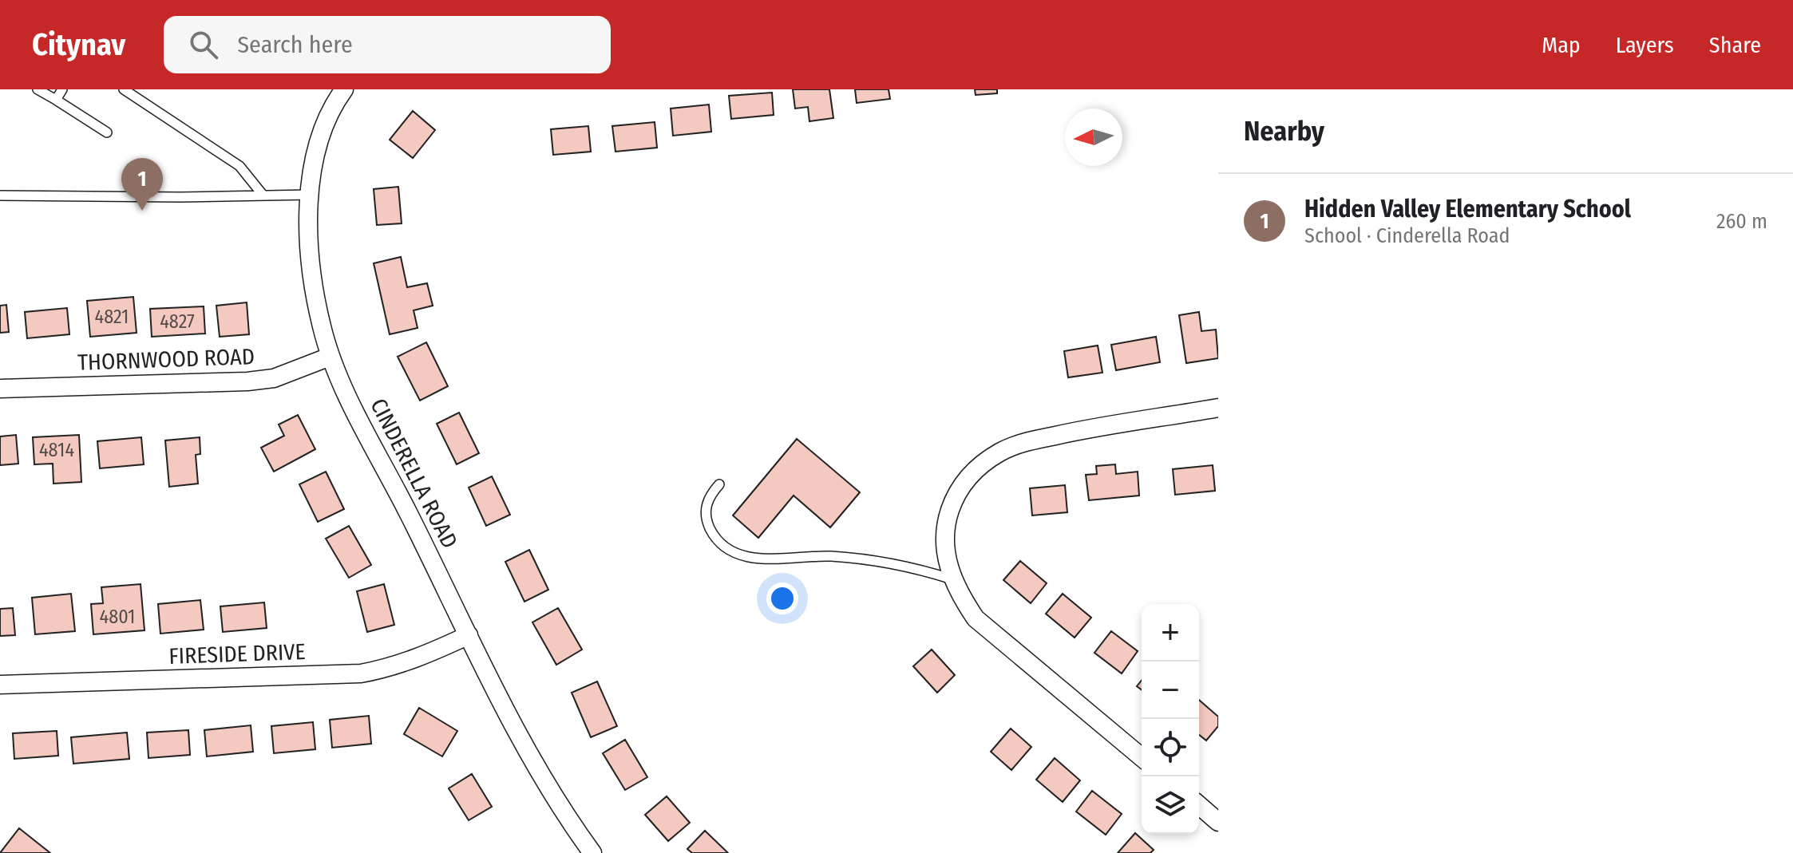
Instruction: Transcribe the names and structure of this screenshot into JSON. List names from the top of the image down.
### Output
{
  "streets": {
    "street": ["THORNWOOD ROAD", "CINDERELLA ROAD", "FIRESIDE DRIVE"]
  },
  "crossings": [
    ["THORNWOOD ROAD", "CINDERELLA ROAD"],
    ["CINDERELLA ROAD", "FIRESIDE DRIVE"]
  ],
  "house_numbers": [
    "4821",
    "4827",
    "4814",
    "4801"
  ],
  "north": "left",
  "page": {
    "header": "Citynav",
    "search": "Search here",
    "nav": ["Map", "Layers", "Share"],
    "heading": "Nearby",
    "pins": "1",
    "list": [
      {
        "mark": "1",
        "name": "Hidden Valley Elementary School",
        "note": "School · Cinderella Road",
        "value": "260 m"
      }
    ],
    "map_buttons": ["+", "−"]
  }
}
